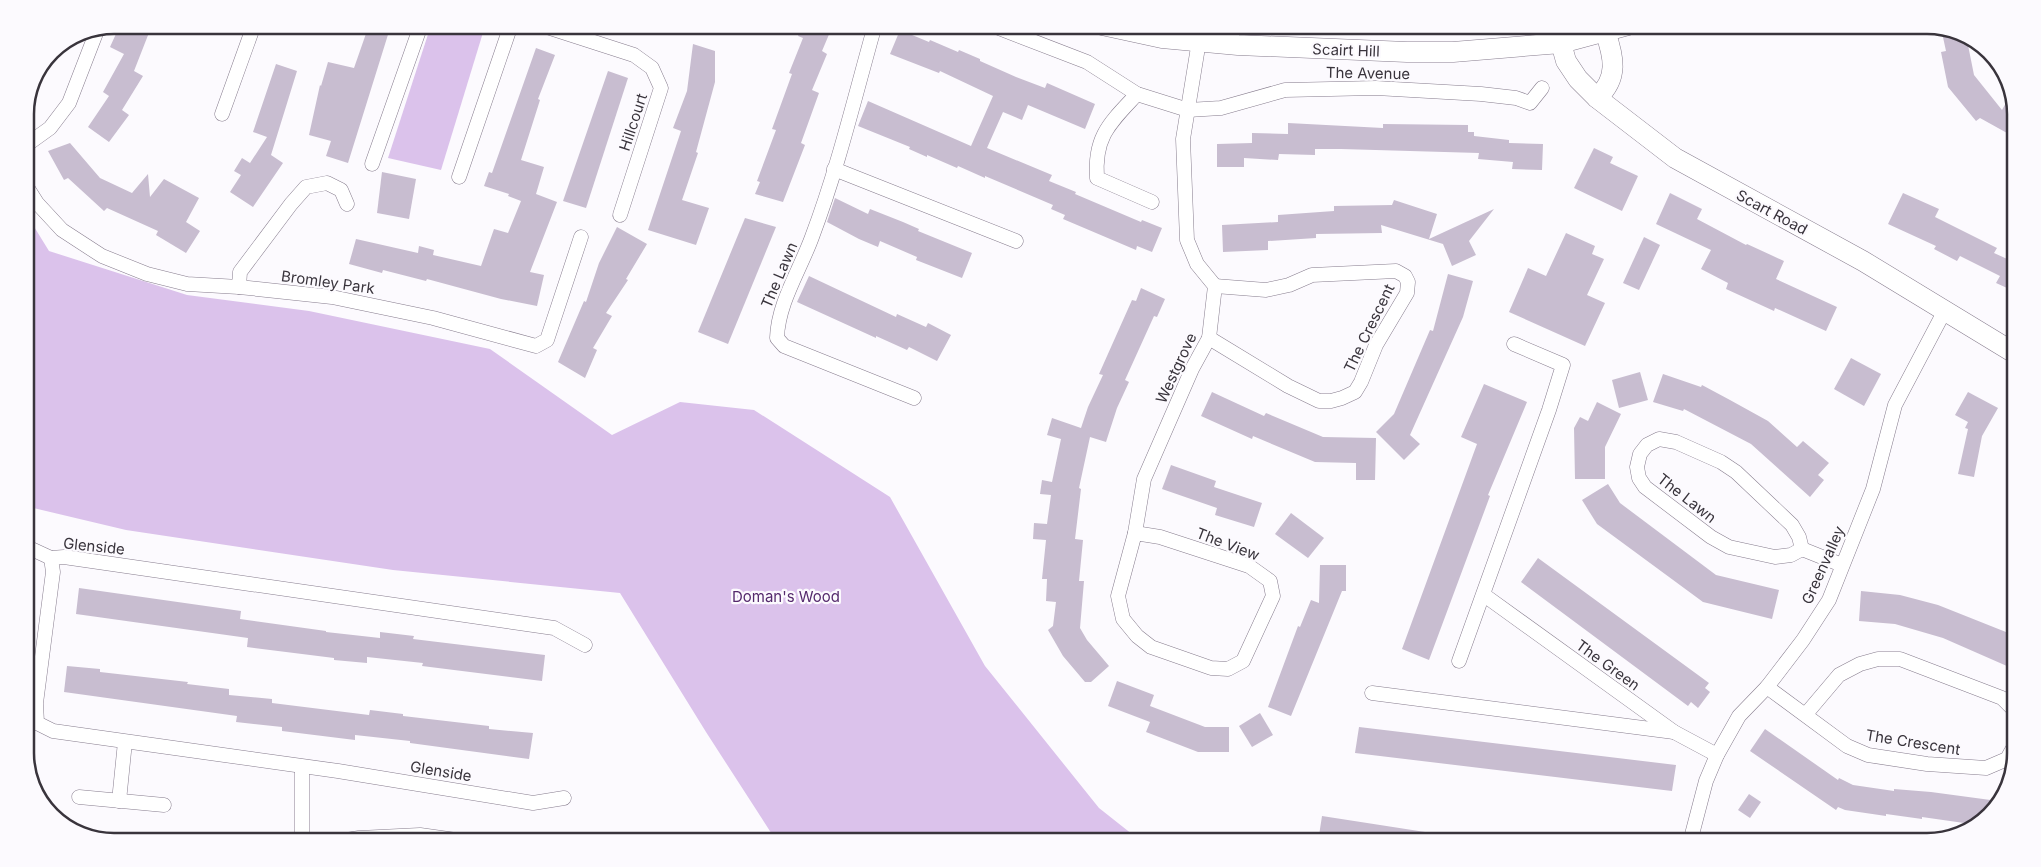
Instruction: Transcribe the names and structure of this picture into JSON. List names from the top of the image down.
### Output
{
  "streets": {
    "street": [
      "Scairt Hill",
      "The Avenue",
      "Hillcourt",
      "Scart Road",
      "The Lawn",
      "Bromley Park",
      "The Crescent",
      "Westgrove",
      "The View",
      "Glenside",
      "Greenvalley",
      "The Green"
    ]
  },
  "crossings": [
    ["Scairt Hill", "Scart Road"],
    ["Scart Road", "Greenvalley"],
    ["The Crescent", "Westgrove"],
    ["The Crescent", "Greenvalley"],
    ["Westgrove", "The View"],
    ["Greenvalley", "The Green"]
  ],
  "parks": ["Doman's Wood"]
}
